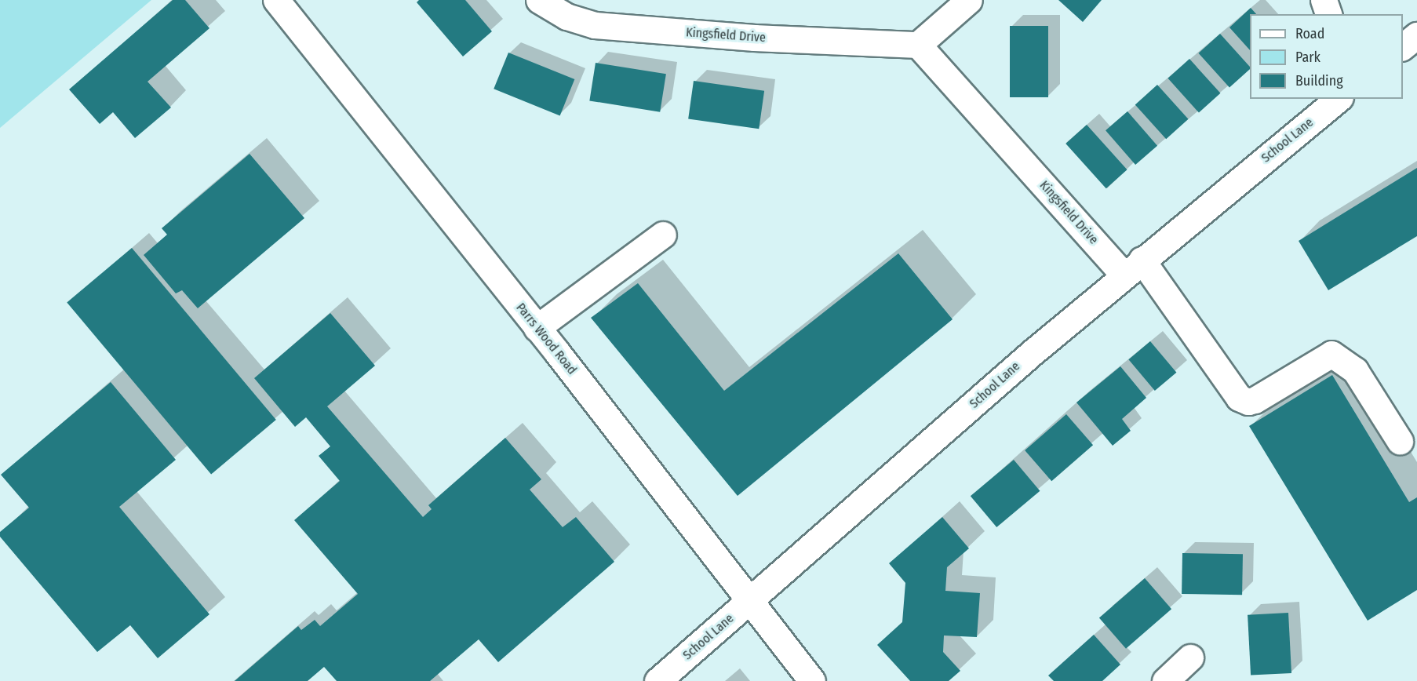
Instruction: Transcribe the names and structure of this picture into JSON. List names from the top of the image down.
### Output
{
  "streets": {
    "street": ["Kingsfield Drive", "School Lane", "Parrs Wood Road"]
  },
  "crossings": [
    ["Kingsfield Drive", "School Lane"],
    ["School Lane", "Parrs Wood Road"]
  ],
  "legend": ["Road", "Park", "Building"]
}
